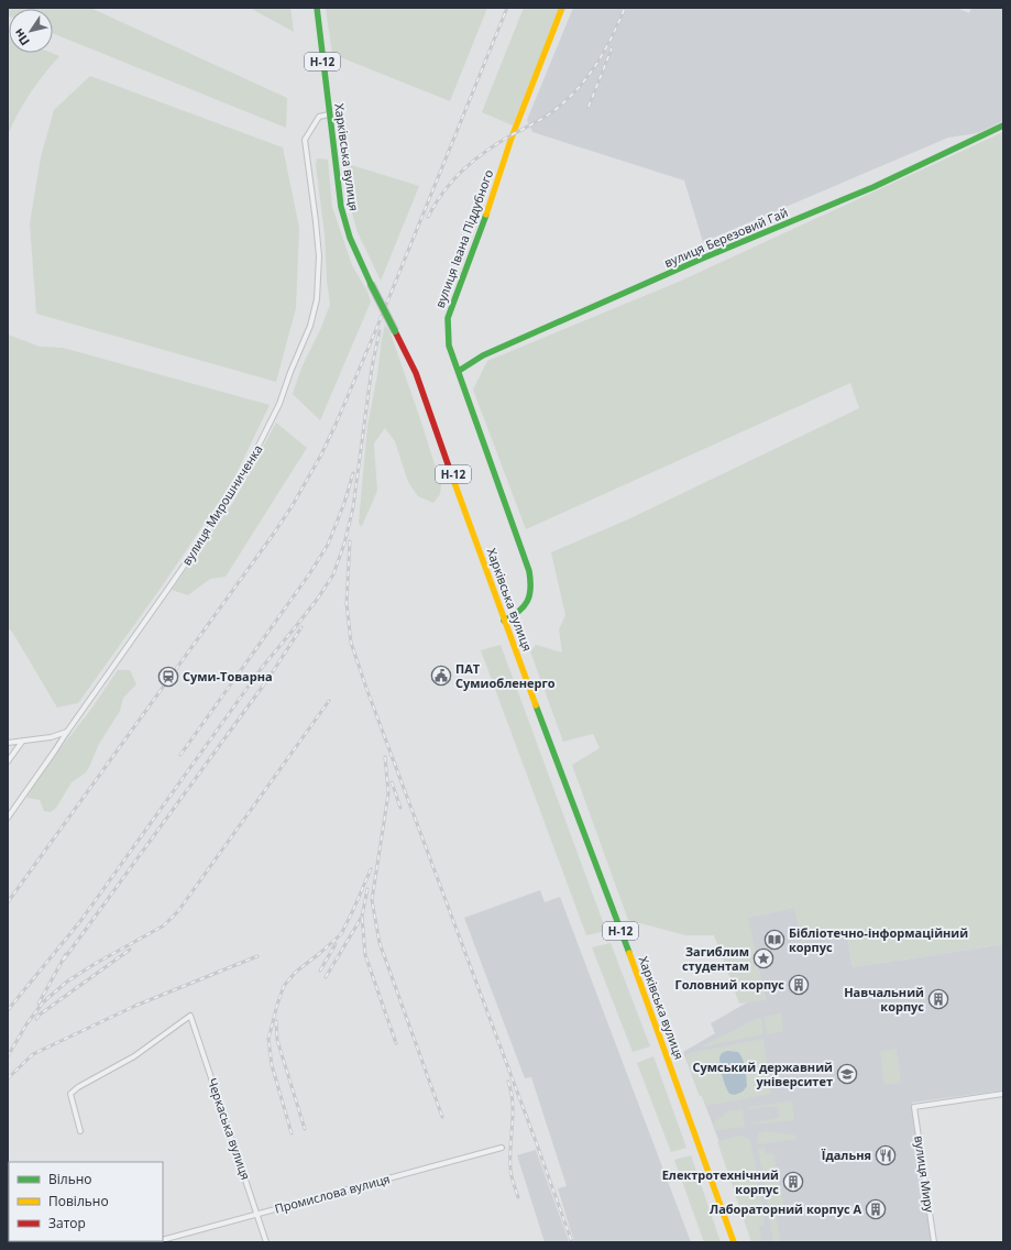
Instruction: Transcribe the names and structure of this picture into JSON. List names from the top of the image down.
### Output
{
  "streets": {
    "main road": [
      "Н-12",
      "Харківська вулиця",
      "вулиця Березовий Гай",
      "вулиця Івана Піддубного"
    ],
    "street": [
      "вулиця Мирошниченка",
      "Черкаська вулиця",
      "вулиця Миру",
      "Промислова вулиця"
    ]
  },
  "crossings": [
    ["Харківська вулиця", "вулиця Івана Піддубного"],
    ["Харківська вулиця", "вулиця Мирошниченка"],
    ["вулиця Березовий Гай", "вулиця Івана Піддубного"],
    ["Черкаська вулиця", "Промислова вулиця"]
  ],
  "places": {
    "public building": ["ПАТ Сумиобленерго"],
    "station": ["Суми-Товарна"],
    "library": ["Бібліотечно-інформаційний корпус"],
    "place": ["Загиблим студентам"],
    "building": [
      "Головний корпус",
      "Навчальний корпус",
      "Електротехнічний корпус",
      "Лабораторний корпус А"
    ],
    "school or university": ["Сумський державний університет"],
    "restaurant": ["Їдальня"]
  },
  "legend": ["Вільно", "Повільно", "Затор"],
  "north": "bottom left"
}
